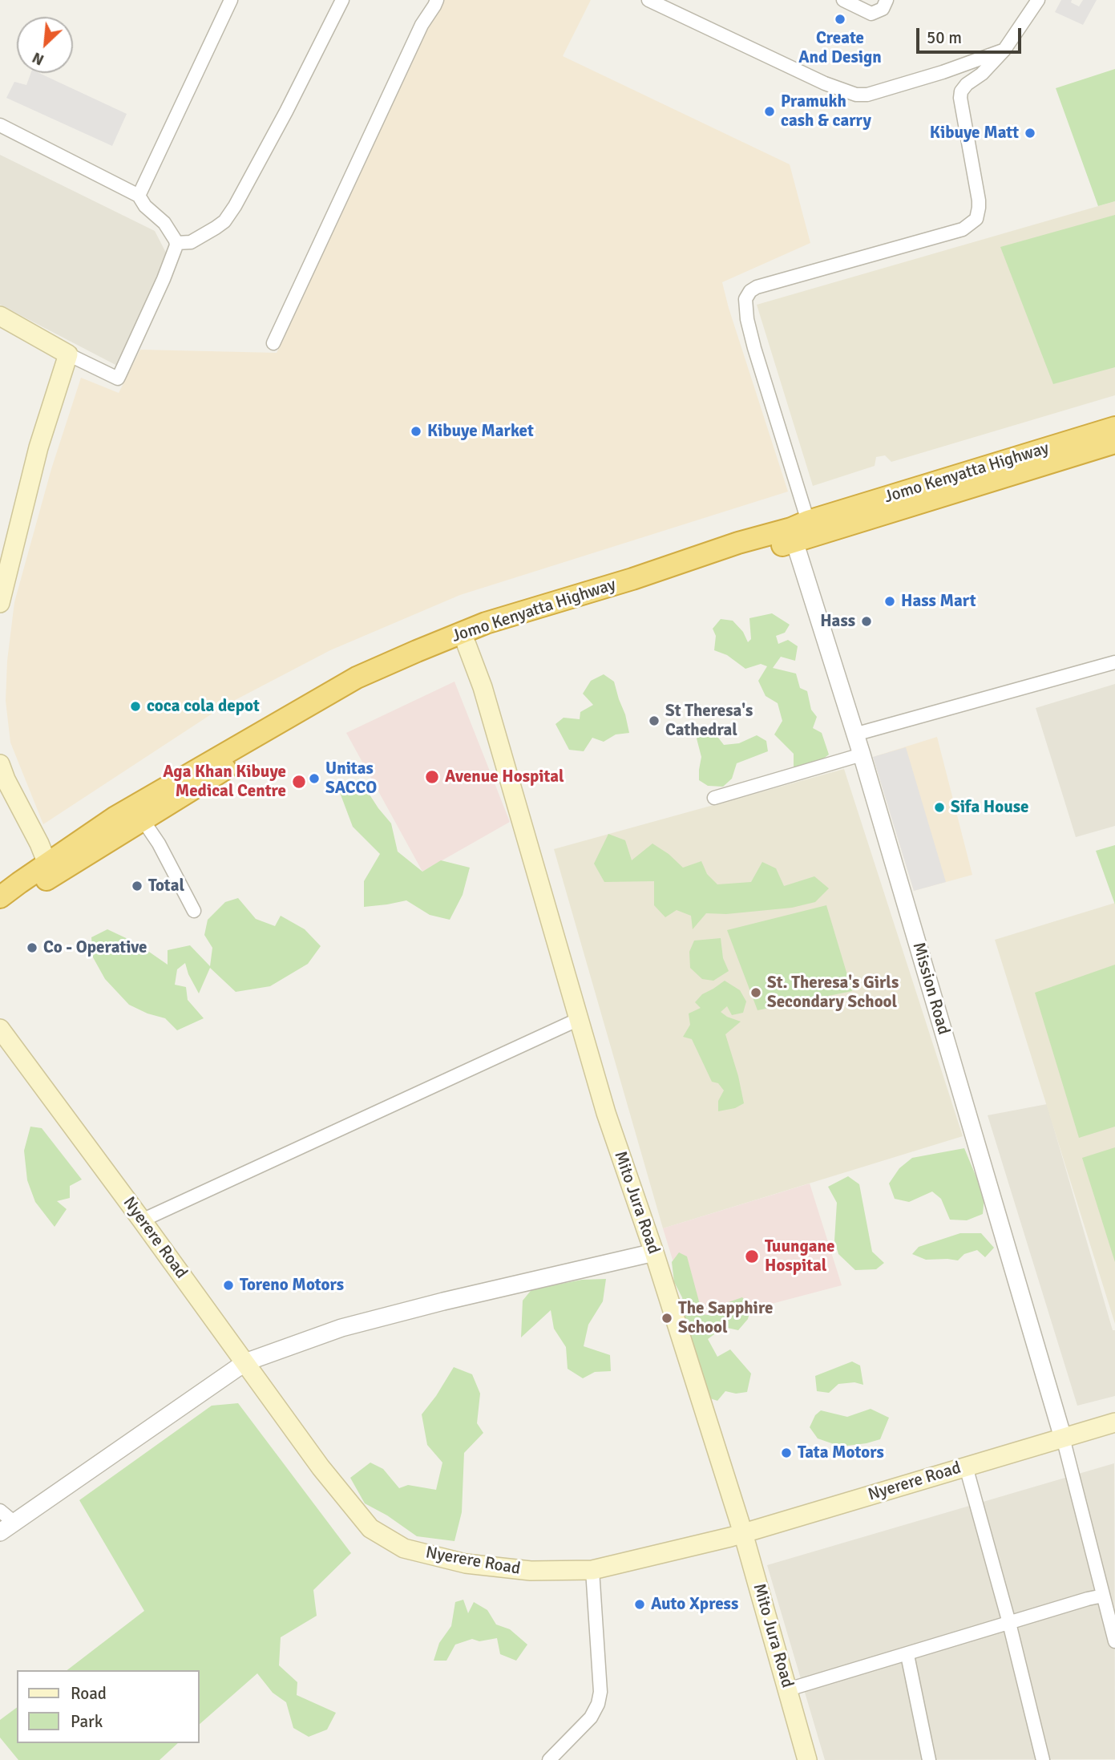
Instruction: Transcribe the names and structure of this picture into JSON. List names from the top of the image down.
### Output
{
  "streets": {
    "highway": ["Jomo Kenyatta Highway"],
    "main road": ["Mito Jura Road", "Nyerere Road"],
    "street": ["Mission Road"]
  },
  "crossings": [
    ["Jomo Kenyatta Highway", "Mission Road"],
    ["Jomo Kenyatta Highway", "Mito Jura Road"],
    ["Mission Road", "Nyerere Road"],
    ["Mito Jura Road", "Nyerere Road"]
  ],
  "places": [
    "Create And Design",
    "Pramukh cash & carry",
    "Kibuye Matt",
    "Kibuye Market",
    "Hass Mart",
    "Hass",
    "coca cola depot",
    "St Theresa's Cathedral",
    "Avenue Hospital",
    "Unitas SACCO",
    "Aga Khan Kibuye Medical Centre",
    "Sifa House",
    "Total",
    "Co - Operative",
    "St. Theresa's Girls Secondary School",
    "Tuungane Hospital",
    "Toreno Motors",
    "The Sapphire School",
    "Tata Motors",
    "Auto Xpress"
  ],
  "legend": ["Road", "Park"],
  "scale_bar": "50 m",
  "north": "bottom left"
}
